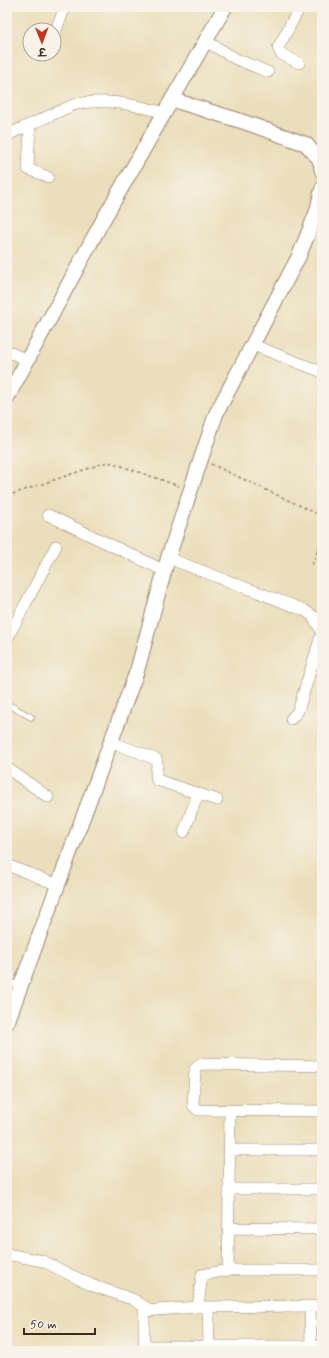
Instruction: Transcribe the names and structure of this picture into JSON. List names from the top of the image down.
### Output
{
  "scale_bar": "50 m",
  "north": "bottom"
}
